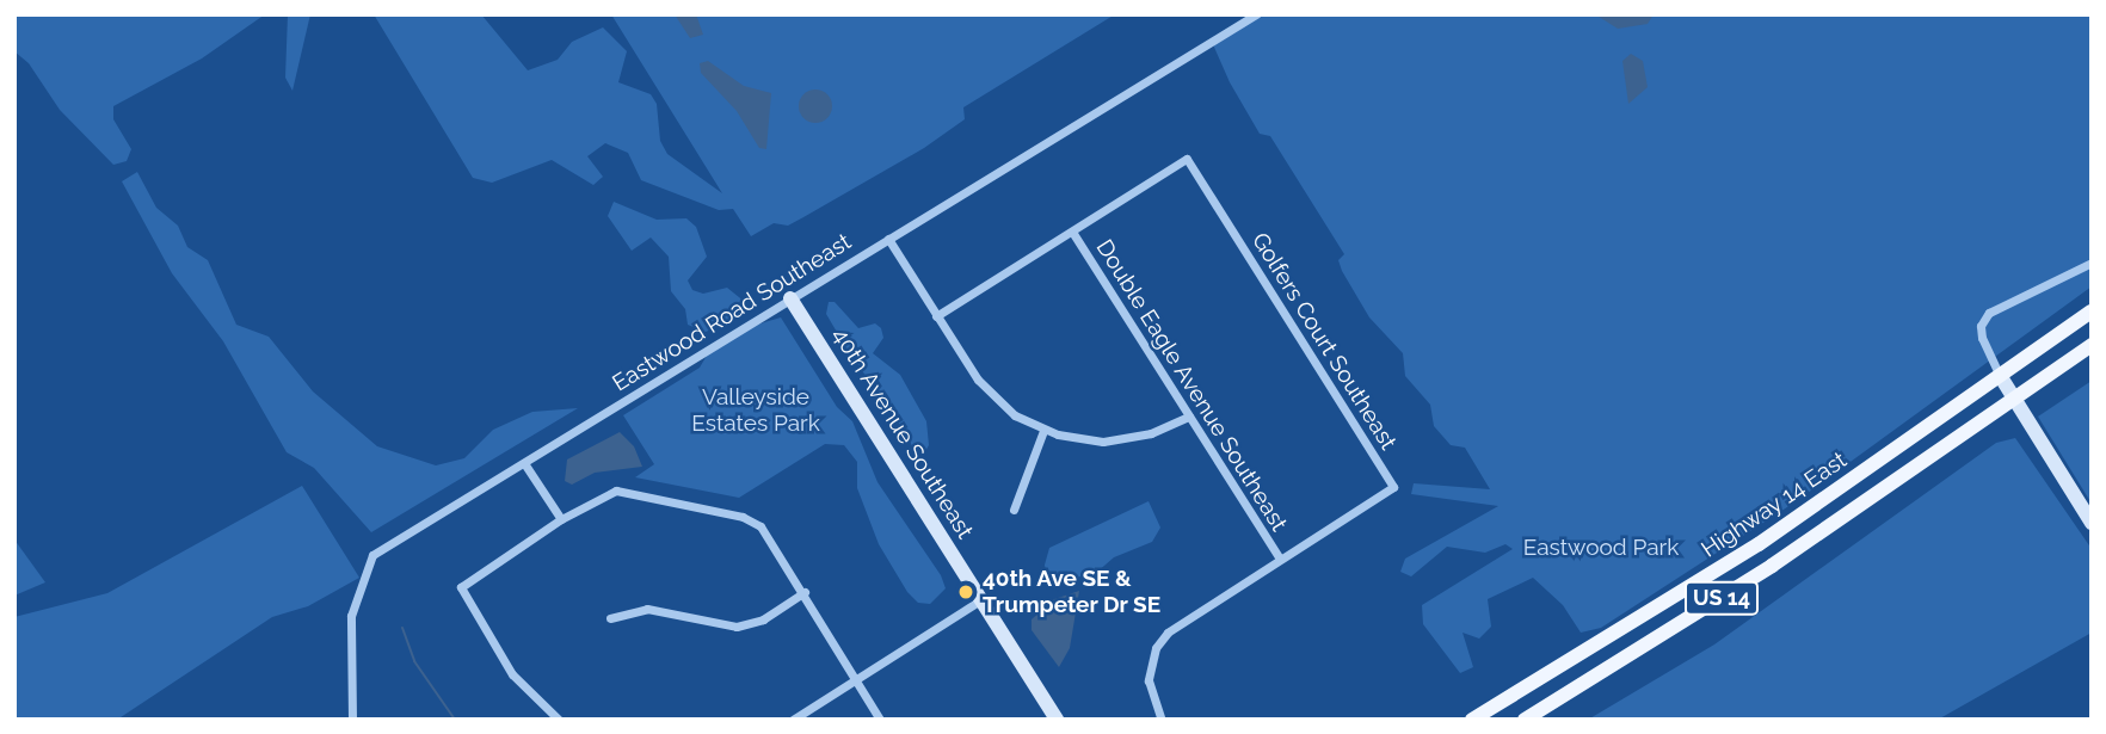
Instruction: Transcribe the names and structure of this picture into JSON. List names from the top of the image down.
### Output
{
  "streets": {
    "main road": ["Highway 14 East", "US 14"],
    "street": [
      "Eastwood Road Southeast",
      "Golfers Court Southeast",
      "Double Eagle Avenue Southeast",
      "40th Avenue Southeast"
    ]
  },
  "crossings": [
    ["Eastwood Road Southeast", "40th Avenue Southeast"],
    ["Golfers Court Southeast", "Double Eagle Avenue Southeast"]
  ],
  "parks": ["Valleyside Estates Park", "Eastwood Park"],
  "places": ["40th Ave SE & Trumpeter Dr SE"]
}
